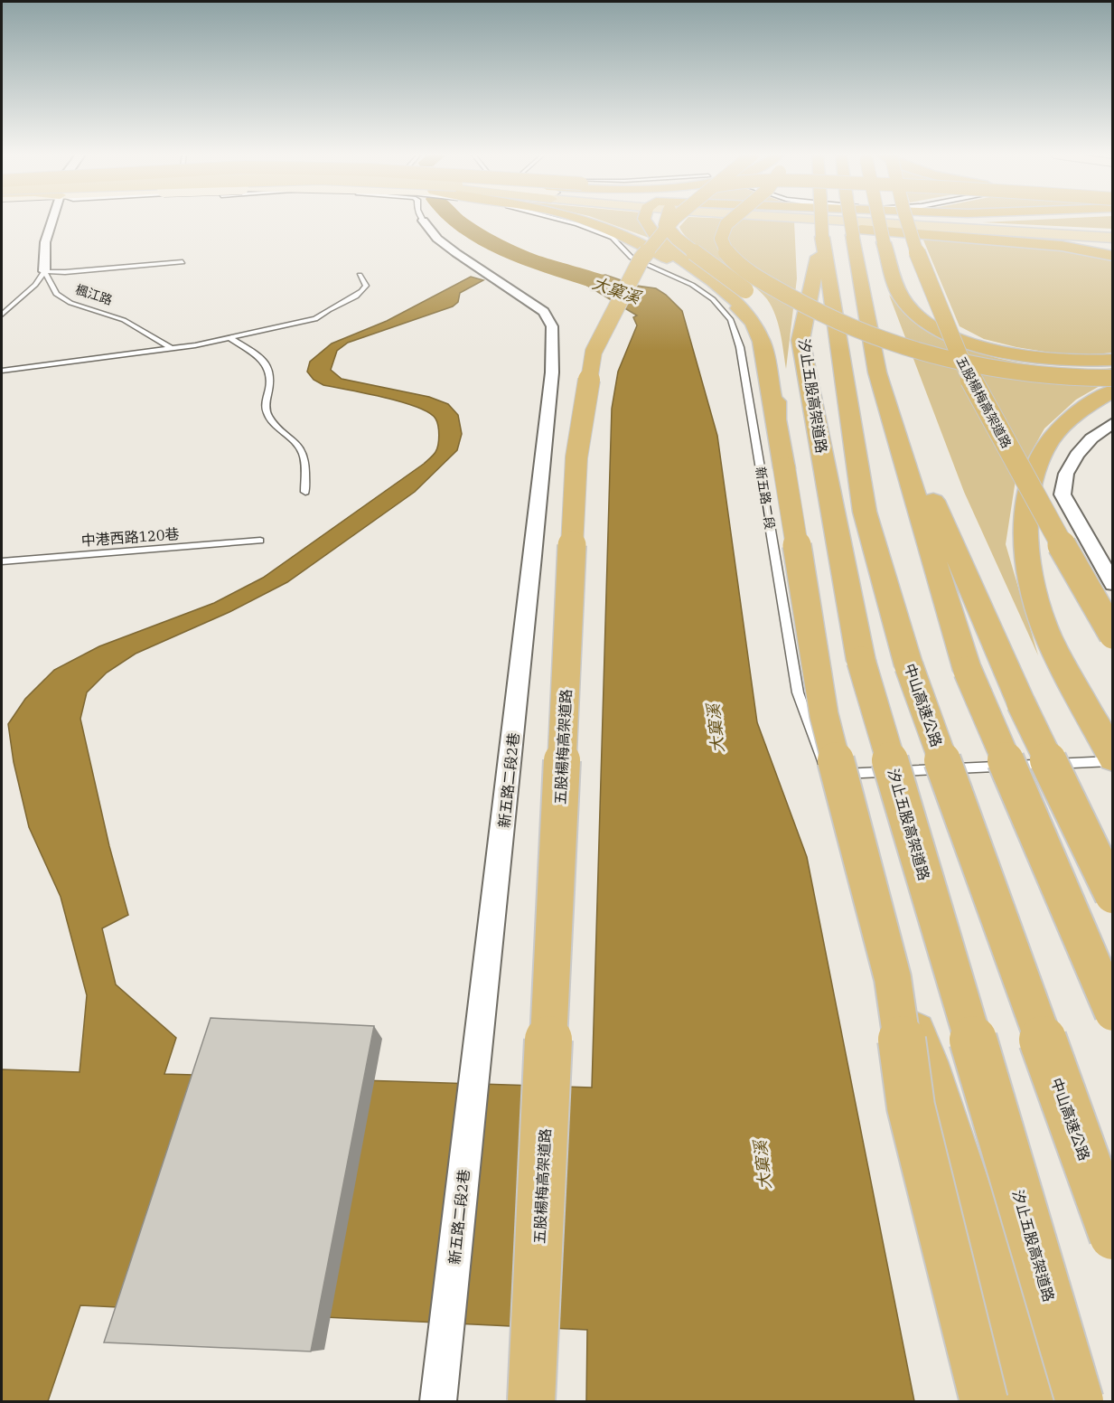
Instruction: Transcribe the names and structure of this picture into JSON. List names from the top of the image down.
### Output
{
  "streets": {
    "highway": ["汐止五股高架道路", "五股楊梅高架道路", "中山高速公路"],
    "main road": ["新五路二段"],
    "street": ["新五路二段2巷"],
    "lane": ["楓江路", "中港西路120巷"]
  },
  "crossings": [
    ["汐止五股高架道路", "中山高速公路"]
  ],
  "water": ["大窠溪"]
}
